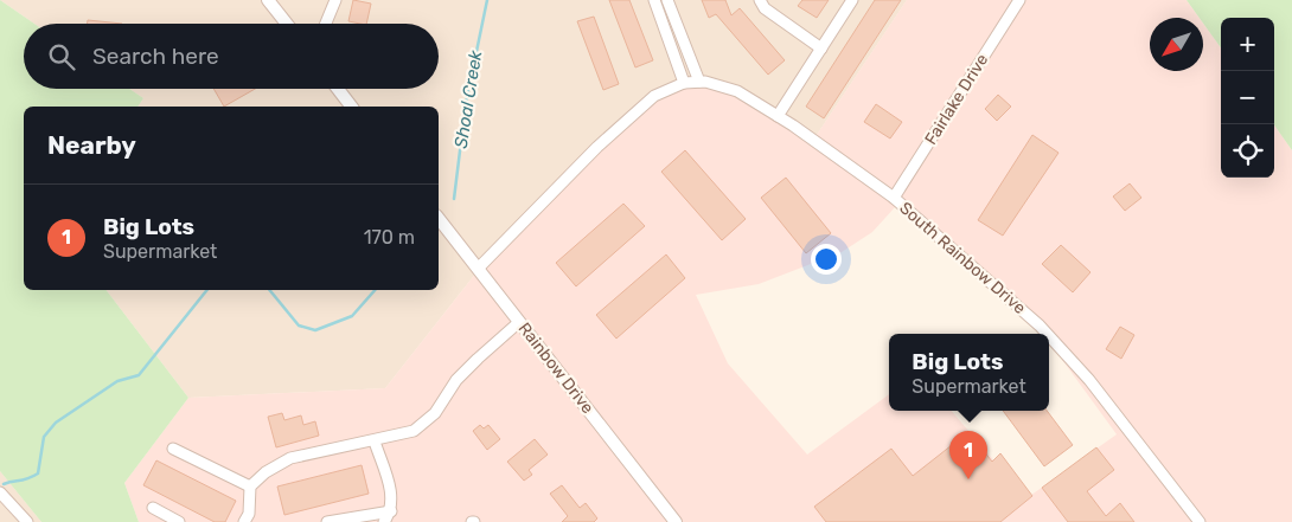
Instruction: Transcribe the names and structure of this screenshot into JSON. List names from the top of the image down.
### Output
{
  "streets": {
    "street": ["Fairlake Drive", "South Rainbow Drive", "Rainbow Drive"]
  },
  "crossings": [
    ["Fairlake Drive", "South Rainbow Drive"],
    ["South Rainbow Drive", "Rainbow Drive"]
  ],
  "water": ["Shoal Creek"],
  "north": "bottom left",
  "page": {
    "map_buttons": ["+", "−"],
    "search": "Search here",
    "heading": "Nearby",
    "list": [
      {
        "mark": "1",
        "name": "Big Lots",
        "note": "Supermarket",
        "value": "170 m"
      }
    ],
    "popup": ["Big Lots", "Supermarket"],
    "pins": "1"
  }
}
